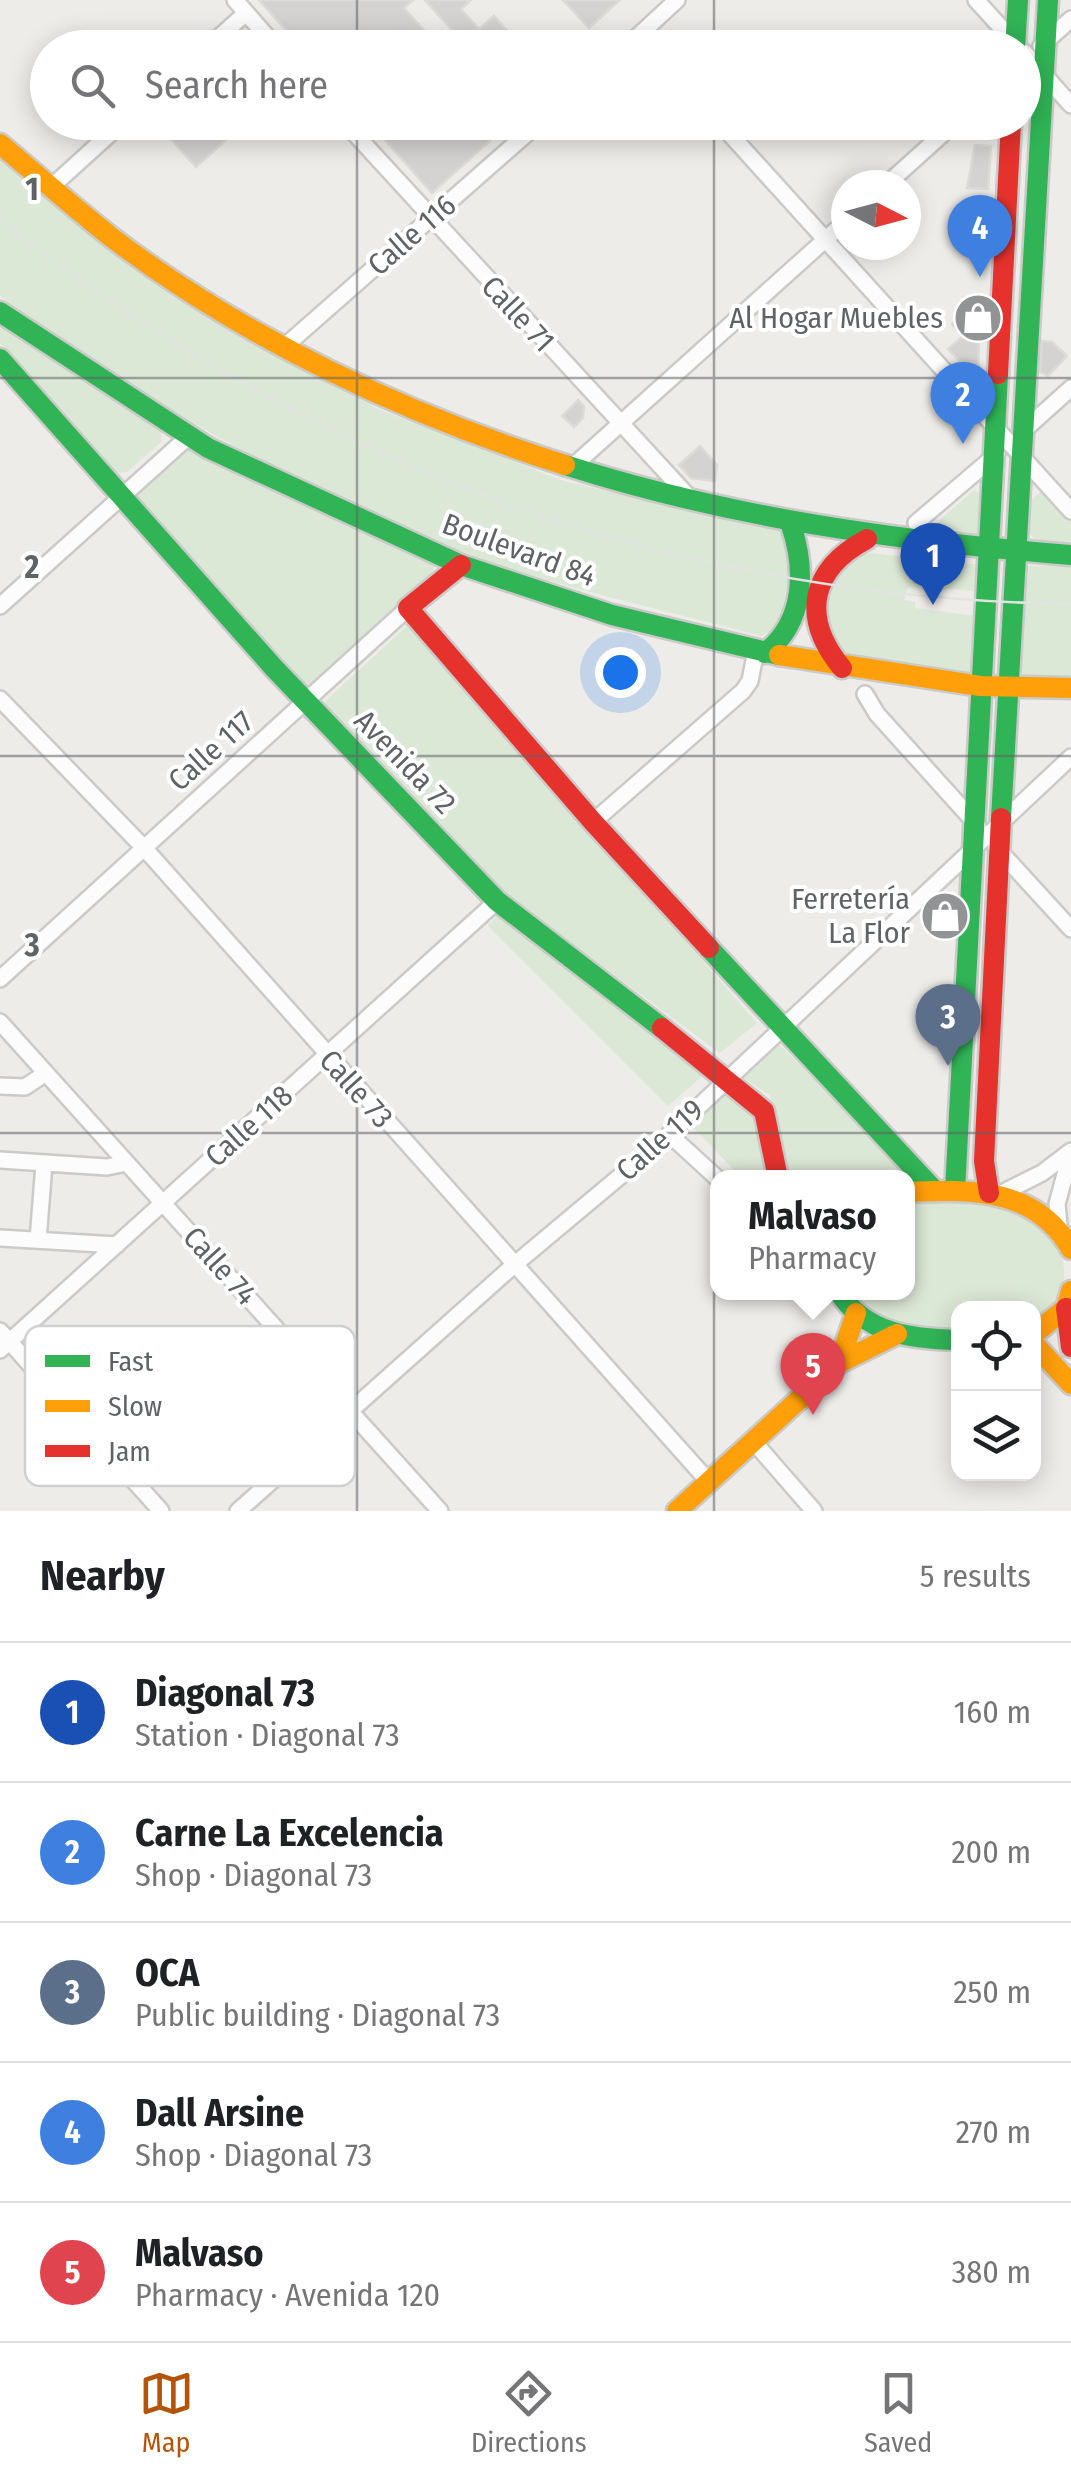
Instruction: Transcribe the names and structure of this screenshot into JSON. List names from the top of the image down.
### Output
{
  "streets": {
    "main road": ["Boulevard 84", "Calle 117", "Avenida 72"],
    "street": [
      "Calle 116",
      "Calle 71",
      "Calle 73",
      "Calle 118",
      "Calle 119",
      "Calle 74"
    ]
  },
  "crossings": [
    ["Calle 116", "Calle 71"],
    ["Boulevard 84", "Calle 117"],
    ["Calle 117", "Avenida 72"],
    ["Calle 117", "Calle 73"],
    ["Avenida 72", "Calle 118"],
    ["Avenida 72", "Calle 119"],
    ["Calle 73", "Calle 118"],
    ["Calle 73", "Calle 119"],
    ["Calle 118", "Calle 74"]
  ],
  "places": {
    "shop": ["Al Hogar Muebles", "Ferretería La Flor"]
  },
  "legend": ["Fast", "Slow", "Jam"],
  "north": "right",
  "page": {
    "search": "Search here",
    "pins": [
      "4",
      "2",
      "1",
      "3",
      "5"
    ],
    "popup": ["Malvaso", "Pharmacy"],
    "heading": ["Nearby", "5 results"],
    "list": [
      {
        "mark": "1",
        "name": "Diagonal 73",
        "note": "Station · Diagonal 73",
        "value": "160 m"
      },
      {
        "mark": "2",
        "name": "Carne La Excelencia",
        "note": "Shop · Diagonal 73",
        "value": "200 m"
      },
      {
        "mark": "3",
        "name": "OCA",
        "note": "Public building · Diagonal 73",
        "value": "250 m"
      },
      {
        "mark": "4",
        "name": "Dall Arsine",
        "note": "Shop · Diagonal 73",
        "value": "270 m"
      },
      {
        "mark": "5",
        "name": "Malvaso",
        "note": "Pharmacy · Avenida 120",
        "value": "380 m"
      }
    ],
    "nav": ["Map", "Directions", "Saved"]
  },
  "grid": {
    "rows": ["1", "2", "3"]
  }
}
